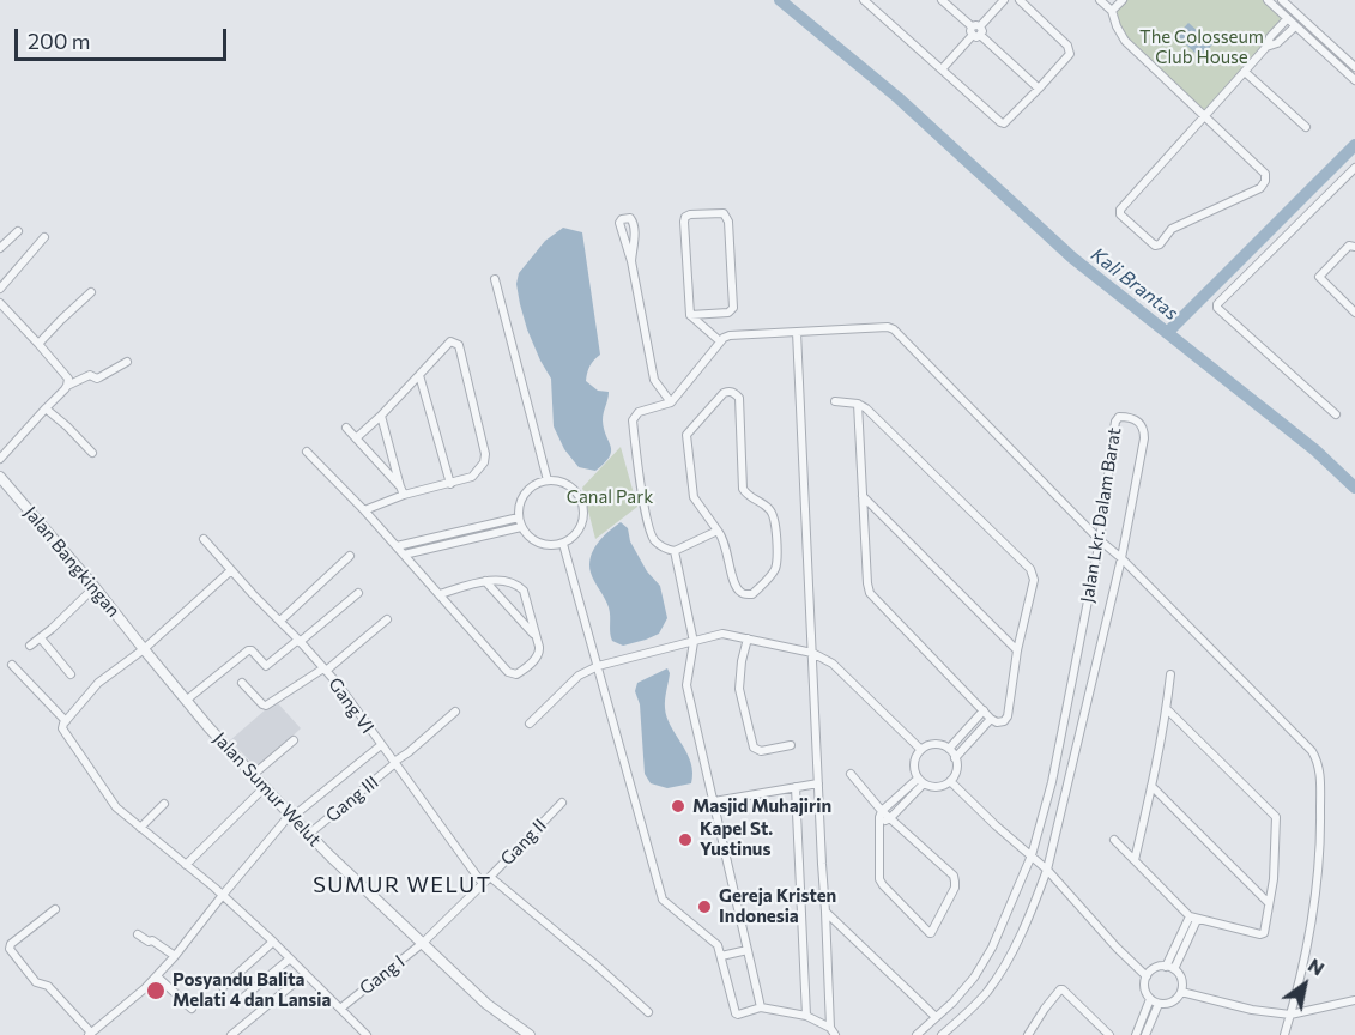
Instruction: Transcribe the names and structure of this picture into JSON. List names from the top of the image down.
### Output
{
  "streets": {
    "street": [
      "Jalan Lkr. Dalam Barat",
      "Jalan Bangkingan",
      "Gang VI",
      "Jalan Sumur Welut",
      "Gang III",
      "Gang II",
      "Gang I"
    ]
  },
  "crossings": [
    ["Jalan Bangkingan", "Jalan Sumur Welut"],
    ["Gang VI", "Gang III"],
    ["Gang VI", "Gang II"],
    ["Jalan Sumur Welut", "Gang III"],
    ["Jalan Sumur Welut", "Gang II"],
    ["Jalan Sumur Welut", "Gang I"],
    ["Gang II", "Gang I"]
  ],
  "districts": ["SUMUR WELUT"],
  "water": ["Kali Brantas"],
  "parks": ["The Colosseum Club House", "Canal Park"],
  "places": [
    "Masjid Muhajirin",
    "Kapel St. Yustinus",
    "Gereja Kristen Indonesia",
    "Posyandu Balita Melati 4 dan Lansia"
  ],
  "scale_bar": "200 m",
  "north": "top right"
}
